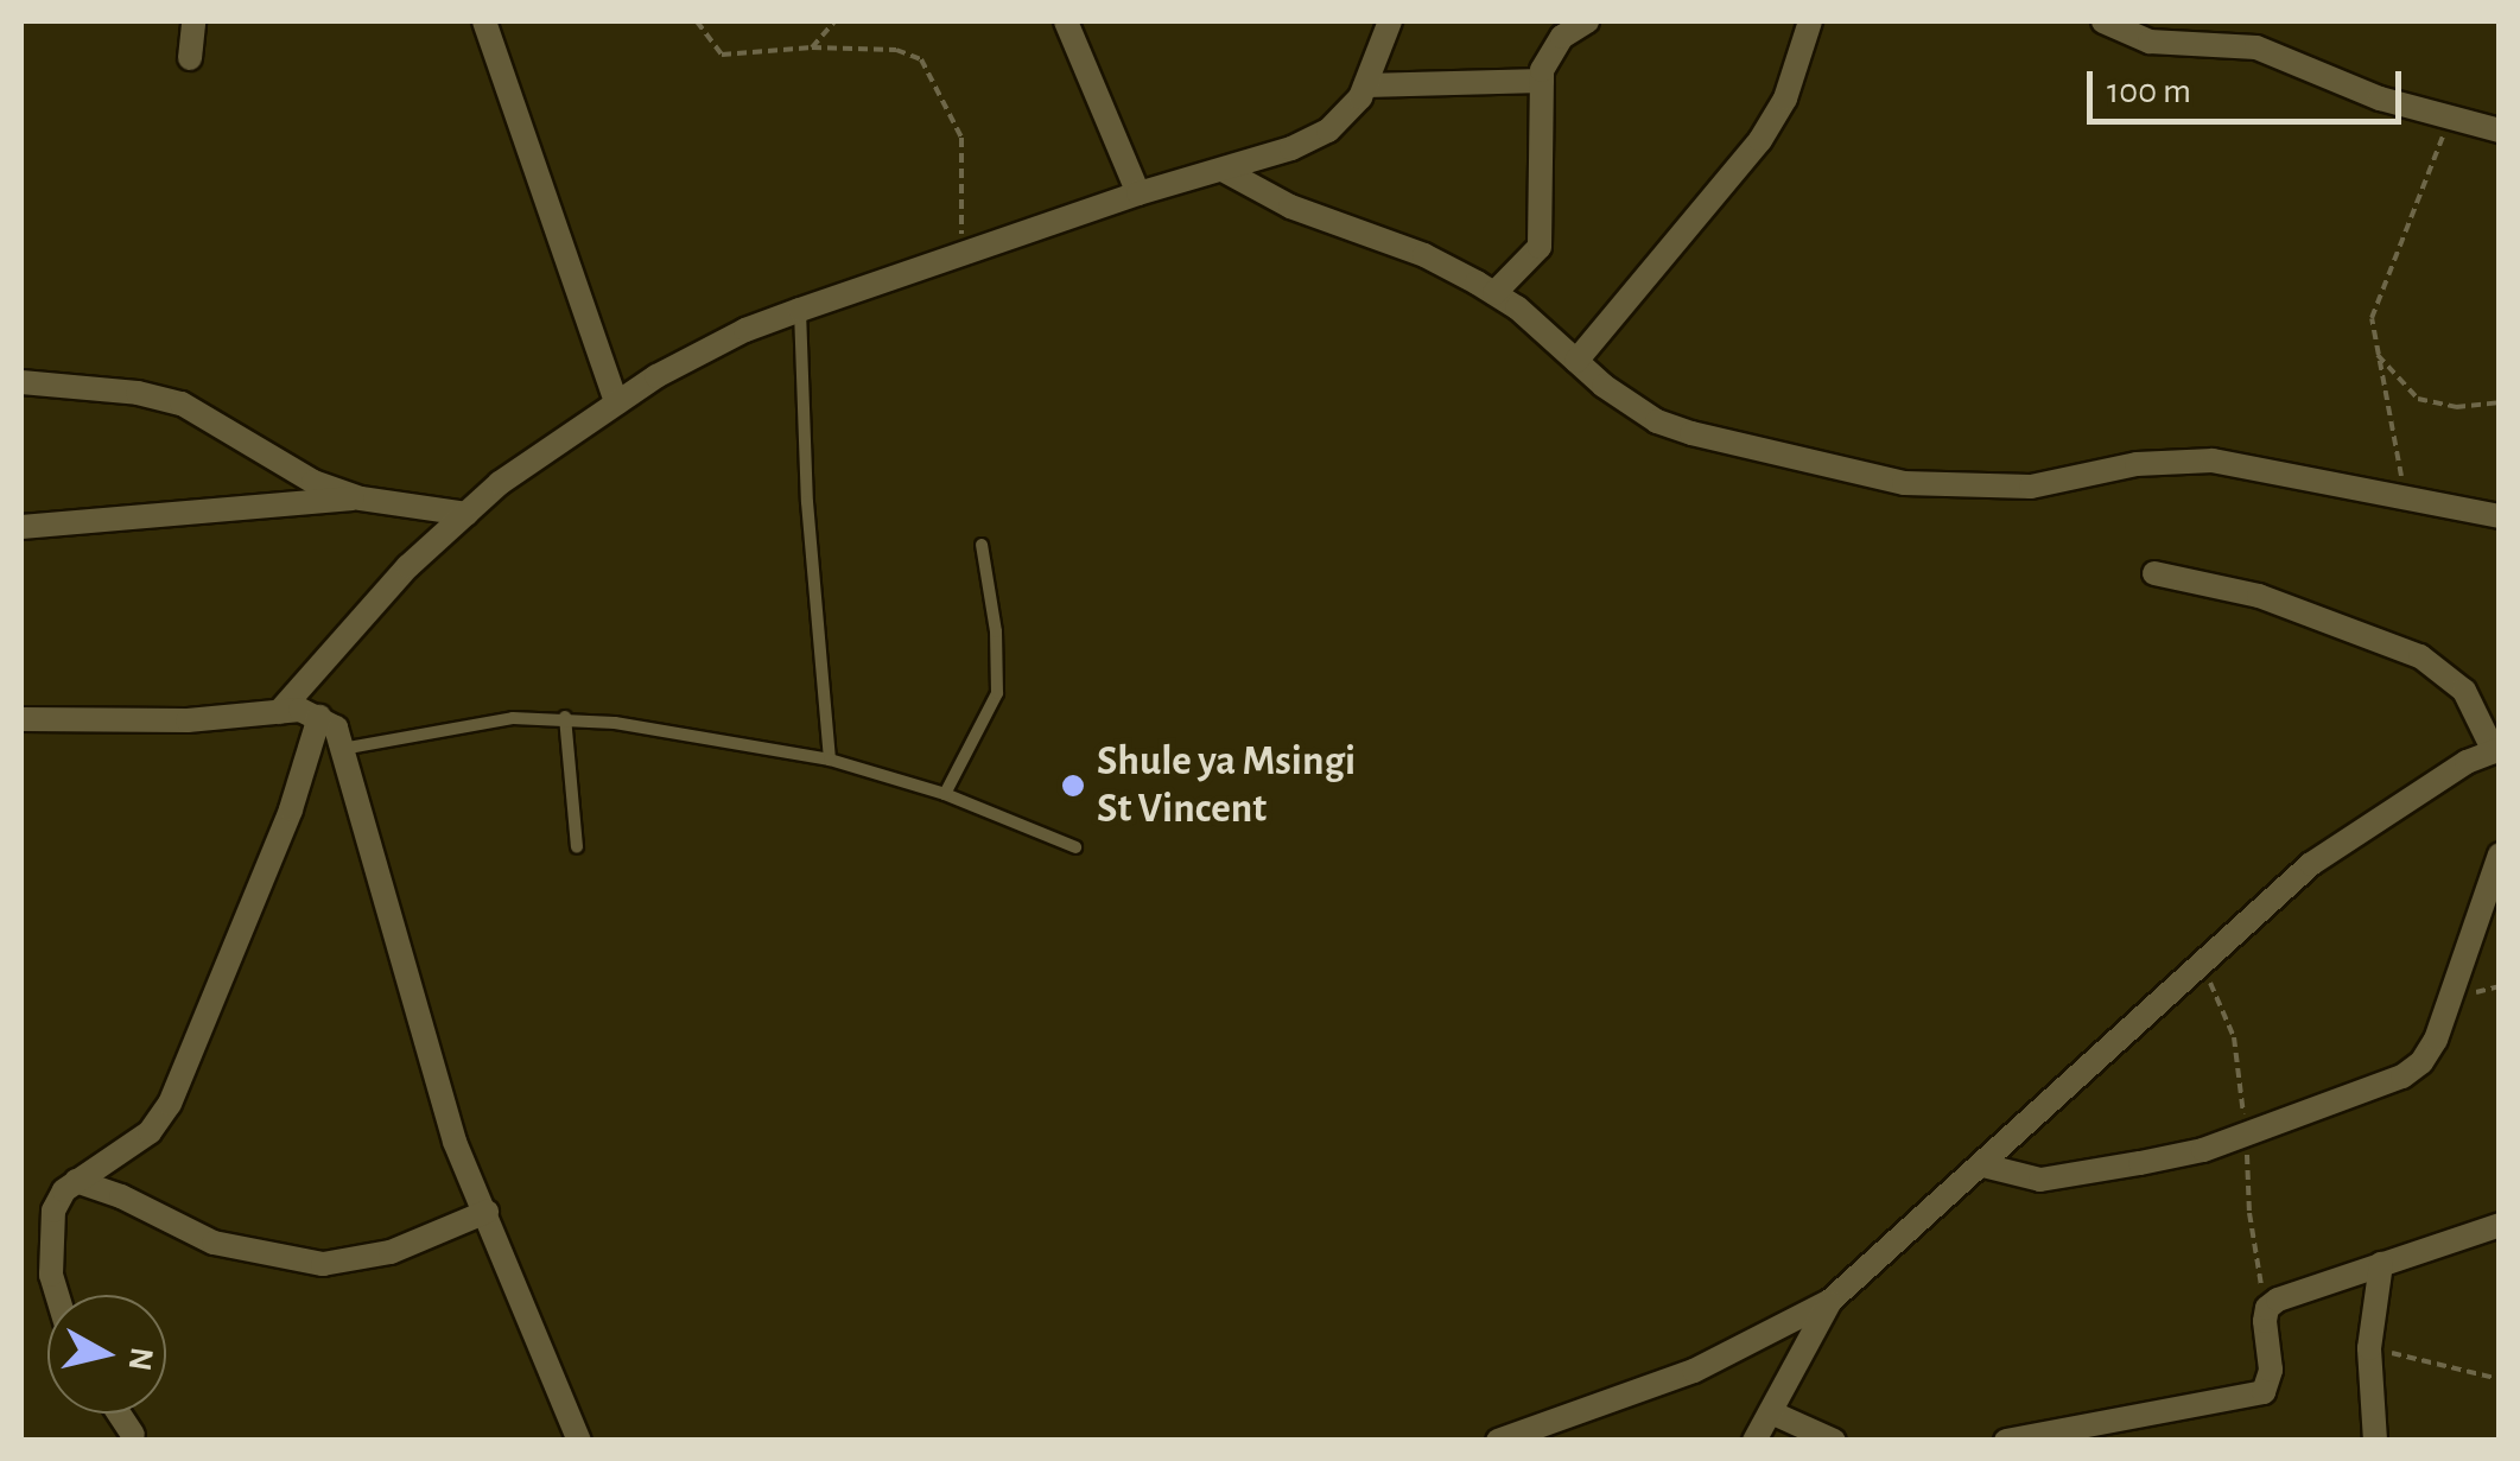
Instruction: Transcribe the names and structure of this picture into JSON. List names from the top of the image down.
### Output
{
  "places": ["Shule ya Msingi St Vincent"],
  "scale_bar": "100 m",
  "north": "right"
}
